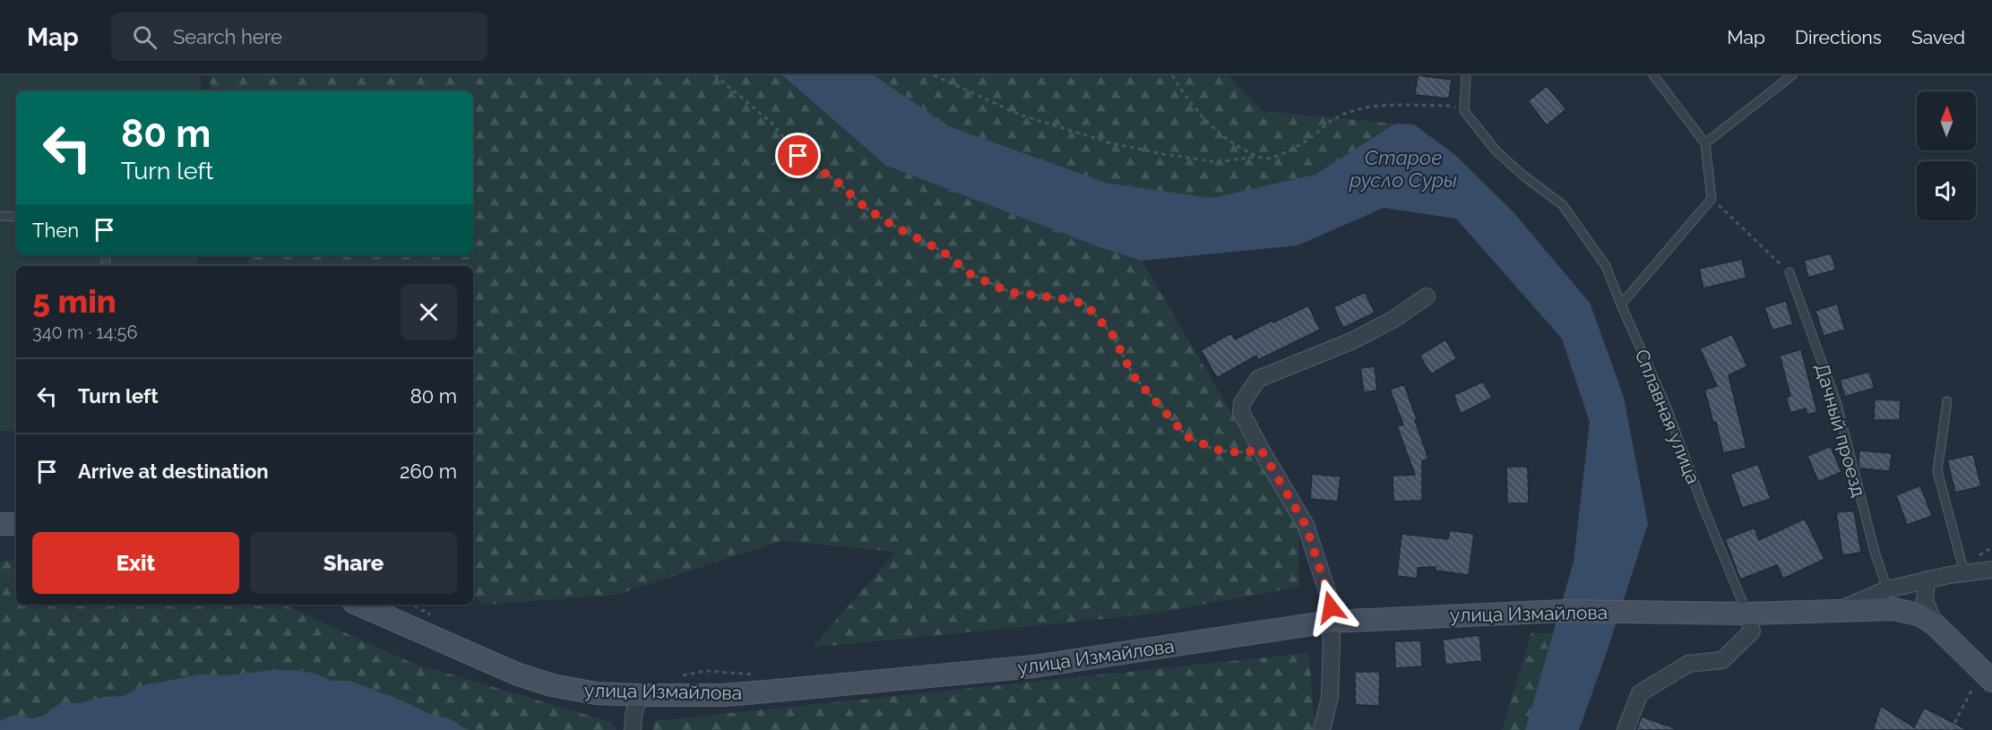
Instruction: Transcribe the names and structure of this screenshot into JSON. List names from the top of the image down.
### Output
{
  "streets": {
    "main road": ["улица Измайлова"],
    "street": ["Сплавная улица"],
    "lane": ["Дачный проезд"]
  },
  "crossings": [
    ["Сплавная улица", "улица Измайлова"]
  ],
  "water": ["Старое русло Суры"],
  "north": "top",
  "page": {
    "header": "Map",
    "search": "Search here",
    "nav": ["Map", "Directions", "Saved"],
    "turn": ["80 m", "Turn left"],
    "then": "Then",
    "heading": ["5 min", "340 m · 14:56"],
    "list": [
      {
        "name": "Turn left",
        "value": "80 m"
      },
      {
        "name": "Arrive at destination",
        "value": "260 m"
      }
    ],
    "buttons": ["Exit", "Share"]
  }
}
